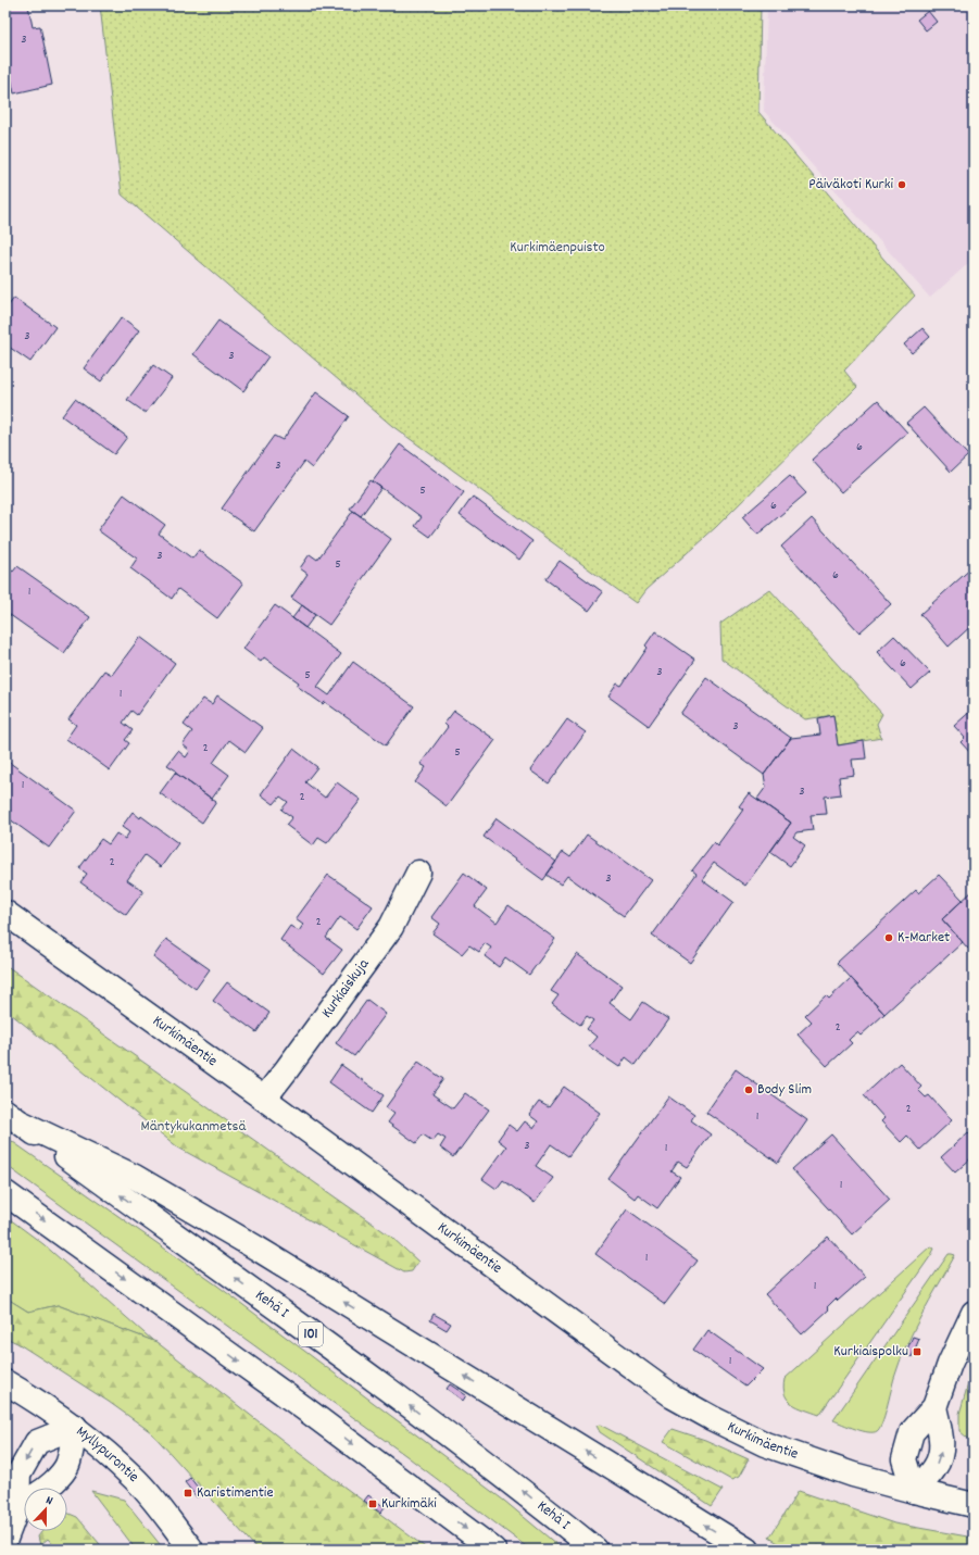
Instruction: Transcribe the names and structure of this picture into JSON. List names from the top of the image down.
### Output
{
  "streets": {
    "main road": [
      "Kurkiaiskuja",
      "Kurkimäentie",
      "Kehä I",
      "101",
      "Myllypurontie"
    ]
  },
  "crossings": [
    ["Kurkiaiskuja", "Kurkimäentie"]
  ],
  "parks": ["Kurkimäenpuisto", "Mäntykukanmetsä"],
  "places": {
    "other": ["Päiväkoti Kurki", "K-Market", "Body Slim"],
    "transit": ["Kurkiaispolku", "Karistimentie", "Kurkimäki"]
  },
  "house_numbers": [
    "3",
    "3",
    "3",
    "6",
    "3",
    "5",
    "6",
    "3",
    "5",
    "6",
    "1",
    "6",
    "3",
    "5",
    "1",
    "3",
    "2",
    "5",
    "1",
    "3",
    "2",
    "2",
    "3",
    "2",
    "2",
    "2",
    "1",
    "3",
    "1",
    "1",
    "1",
    "1",
    "1"
  ],
  "north": "top"
}
